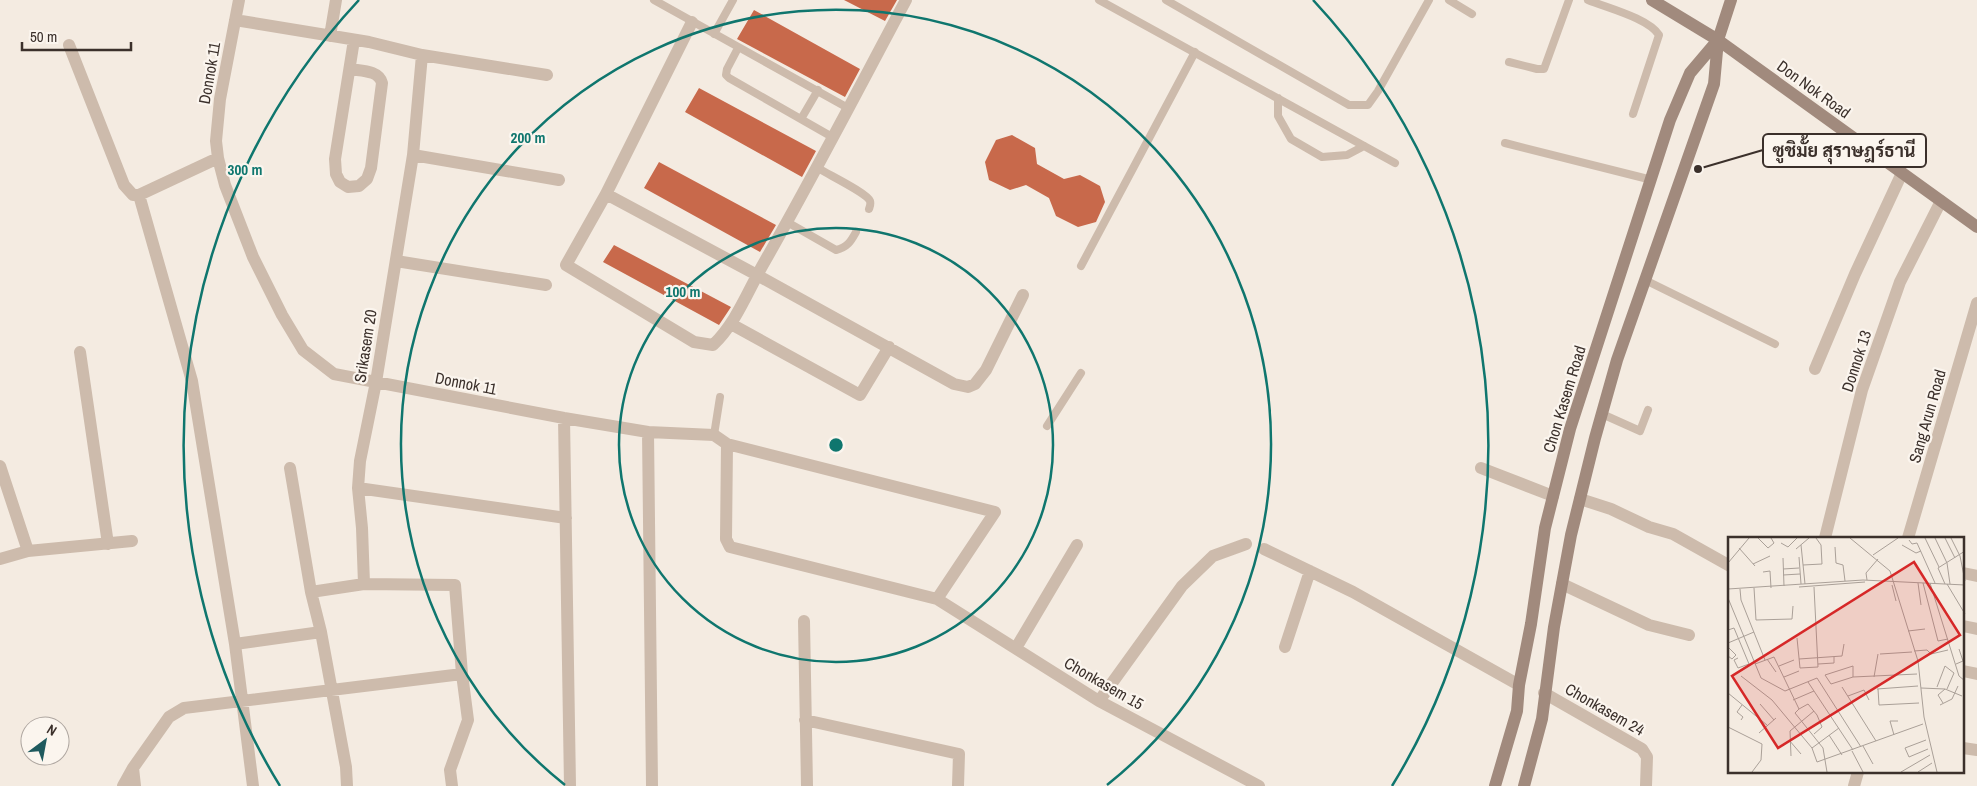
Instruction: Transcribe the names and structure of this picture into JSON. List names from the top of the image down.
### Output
{
  "streets": {
    "main road": ["Don Nok Road", "Chon Kasem Road"],
    "street": [
      "Donnok 11",
      "Srikasem 20",
      "Donnok 13",
      "Sang Arun Road",
      "Chonkasem 15",
      "Chonkasem 24"
    ]
  },
  "crossings": [
    ["Donnok 11", "Srikasem 20"],
    ["Don Nok Road", "Donnok 13"],
    ["Don Nok Road", "Chon Kasem Road"],
    ["Chon Kasem Road", "Chonkasem 24"]
  ],
  "places": ["ซูชิมั้ย สุราษฎร์ธานี"],
  "scale_bar": "50 m",
  "north": "top right",
  "rings": ["200 m", "300 m", "100 m"]
}
